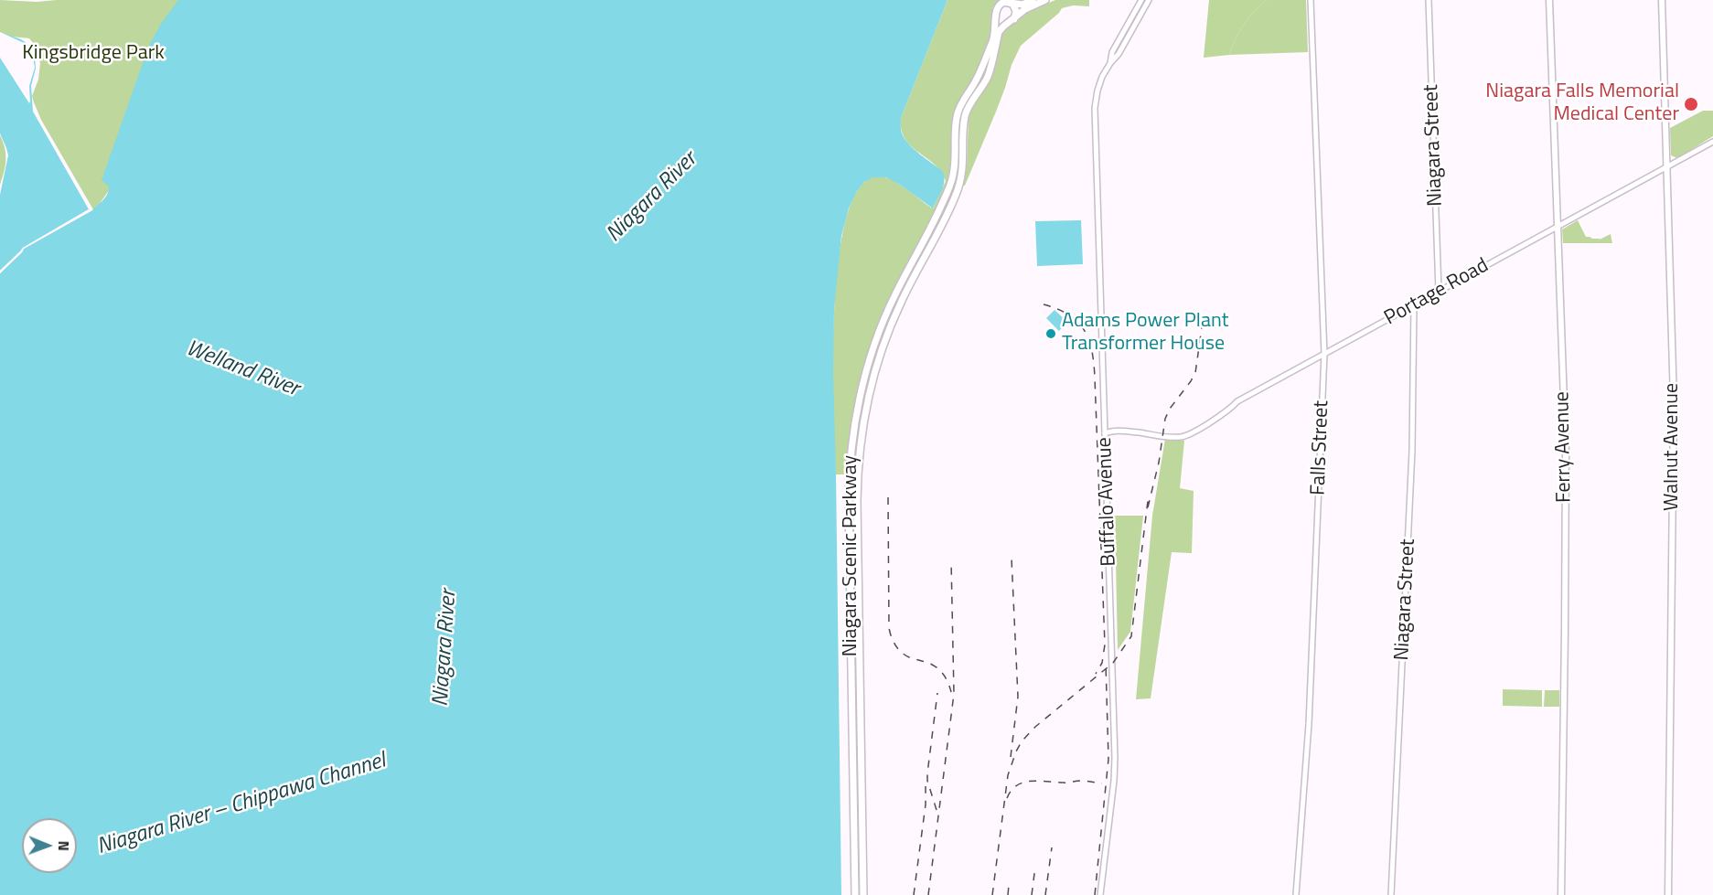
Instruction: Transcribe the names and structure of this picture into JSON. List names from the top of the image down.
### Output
{
  "streets": {
    "highway": ["Niagara Scenic Parkway"],
    "main road": ["Ferry Avenue", "Walnut Avenue"],
    "street": [
      "Niagara Street",
      "Portage Road",
      "Falls Street",
      "Buffalo Avenue"
    ]
  },
  "crossings": [
    ["Niagara Street", "Portage Road"],
    ["Portage Road", "Ferry Avenue"],
    ["Portage Road", "Walnut Avenue"],
    ["Portage Road", "Falls Street"],
    ["Portage Road", "Buffalo Avenue"]
  ],
  "water": ["Niagara River", "Welland River", "Niagara River – Chippawa Channel"],
  "parks": ["Kingsbridge Park"],
  "places": ["Niagara Falls Memorial Medical Center", "Adams Power Plant Transformer House"],
  "north": "right"
}
